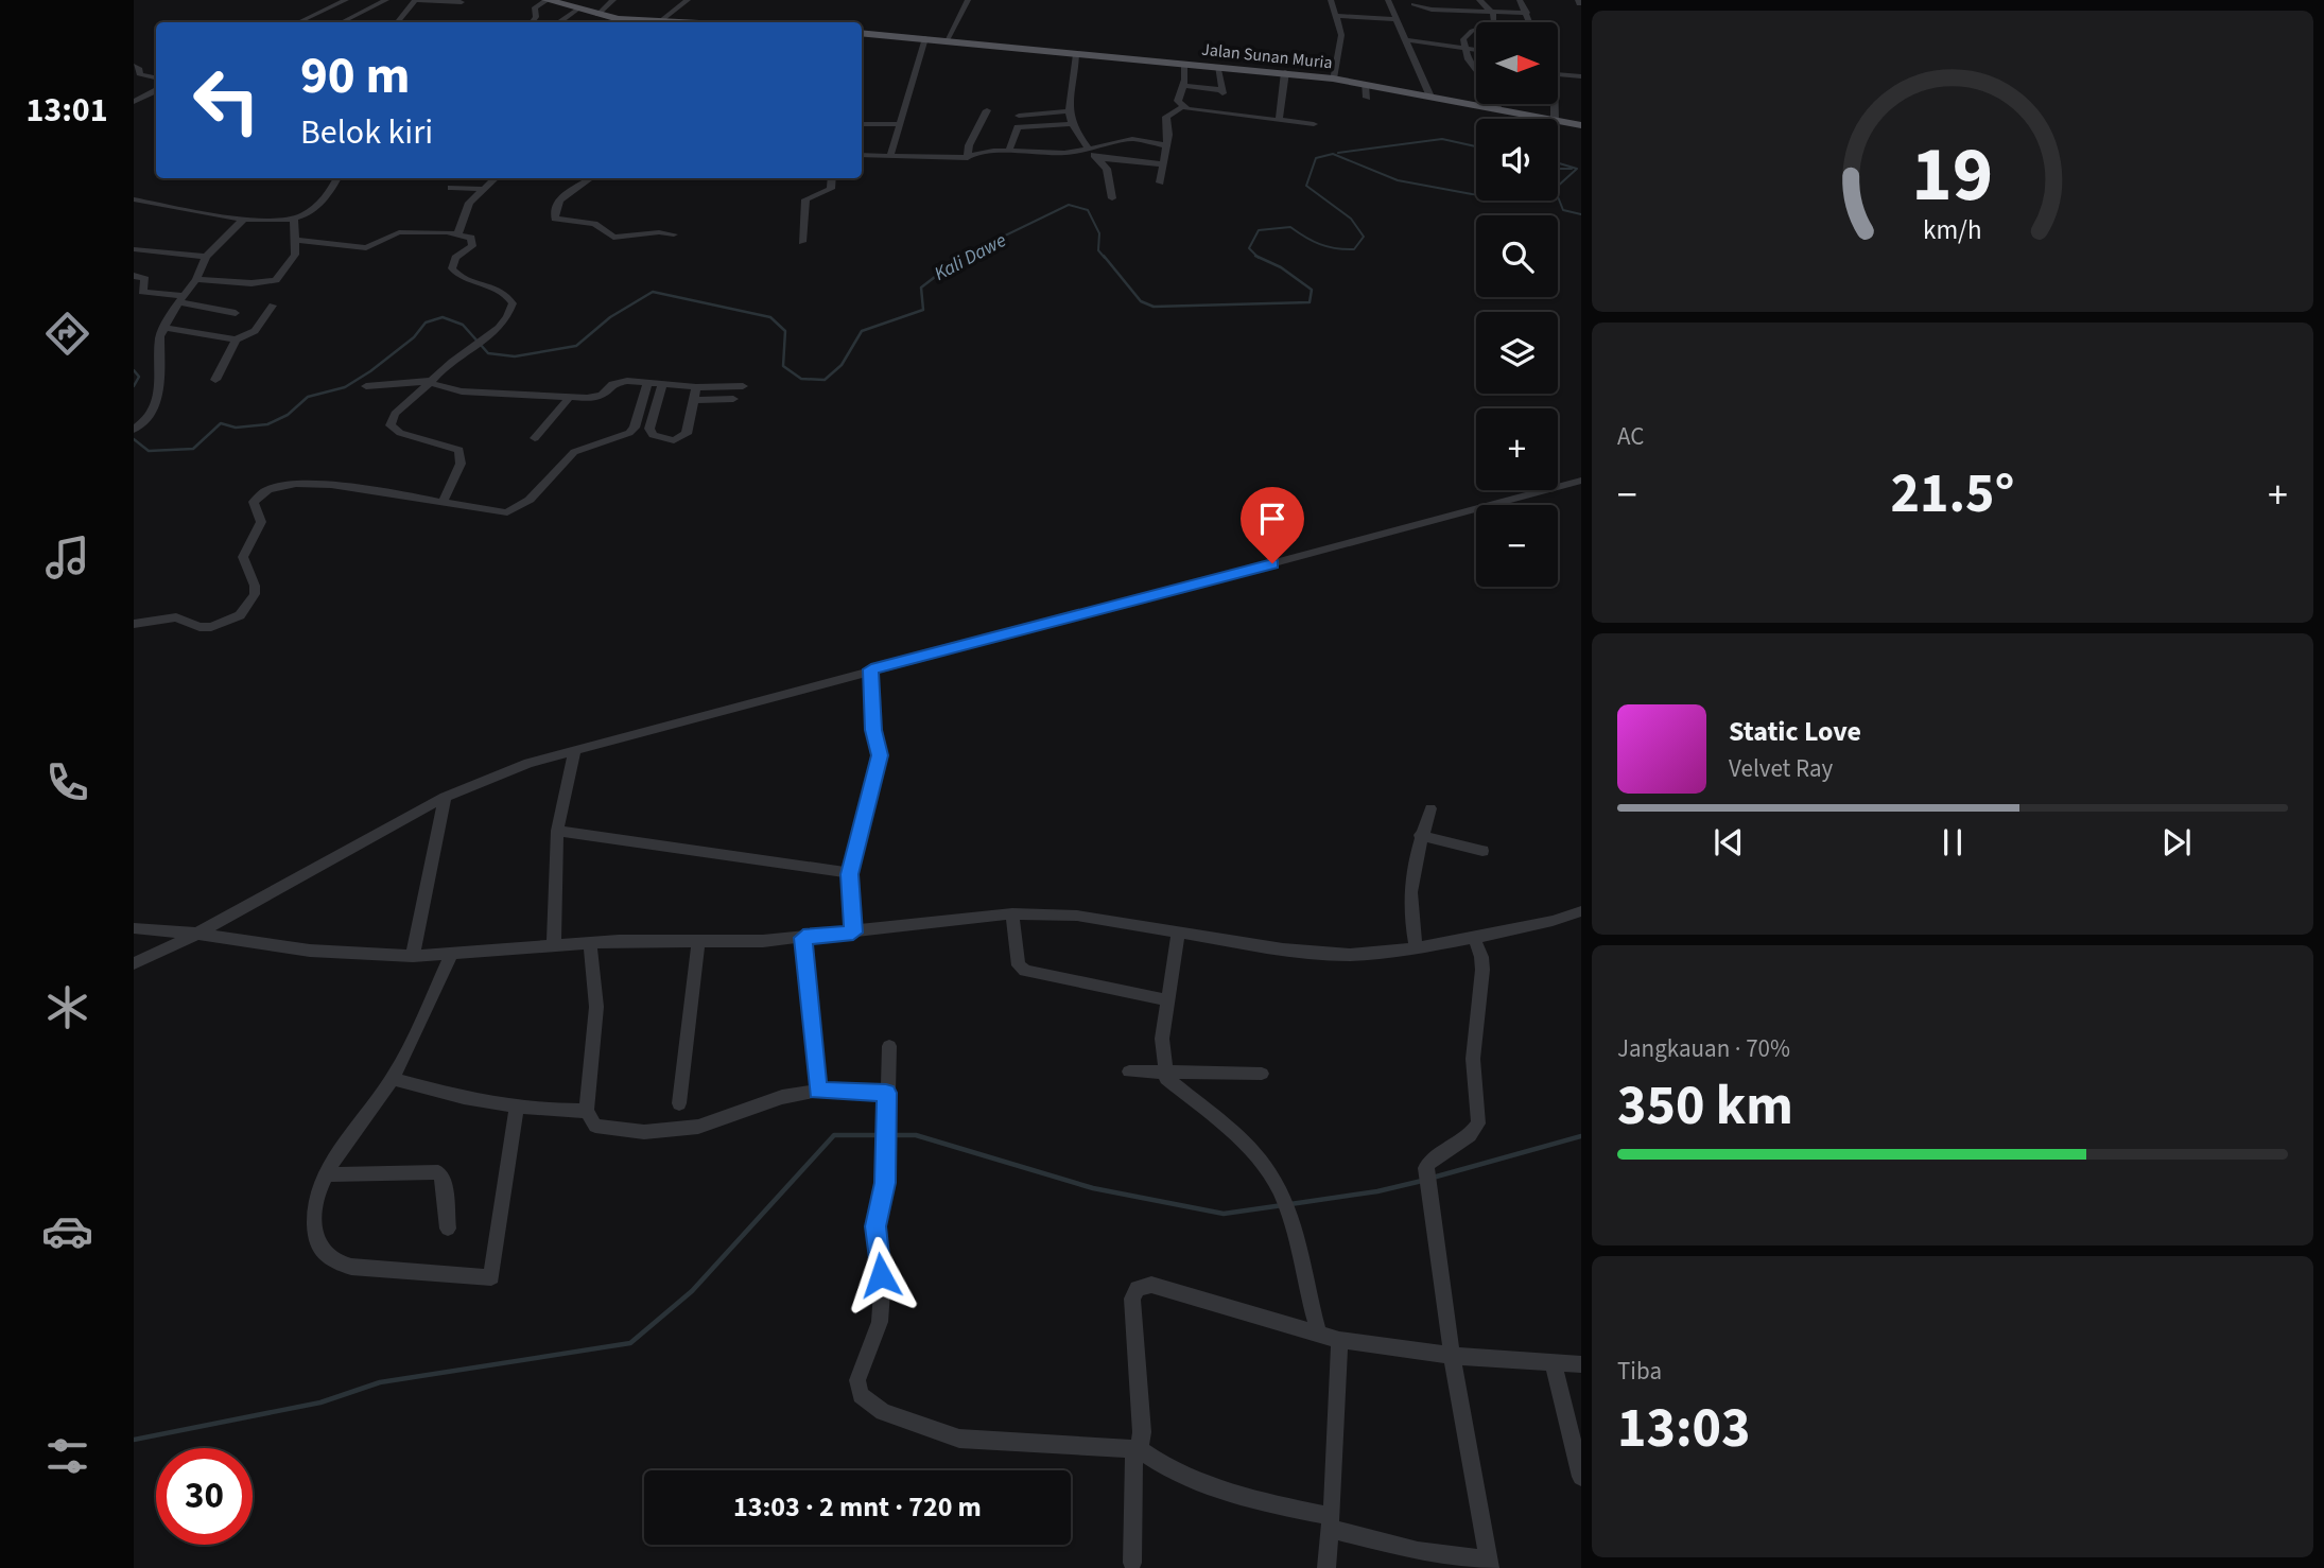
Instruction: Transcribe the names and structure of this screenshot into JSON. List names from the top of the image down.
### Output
{
  "streets": {
    "main road": ["Jalan Sunan Muria"]
  },
  "water": ["Kali Dawe"],
  "north": "right",
  "page": {
    "tabs": "13:01",
    "map_buttons": ["+", "−"],
    "turn": ["90 m", "Belok kiri"],
    "tile": [
      "AC",
      ["Jangkauan · 70%", "350 km"],
      ["Tiba", "13:03"]
    ],
    "heat": ["−", "21.5°", "+"],
    "song": ["Static Love", "Velvet Ray"],
    "limit": "30",
    "trip": "13:03 · 2 mnt · 720 m",
    "gauge": ["19", "km/h"]
  }
}
